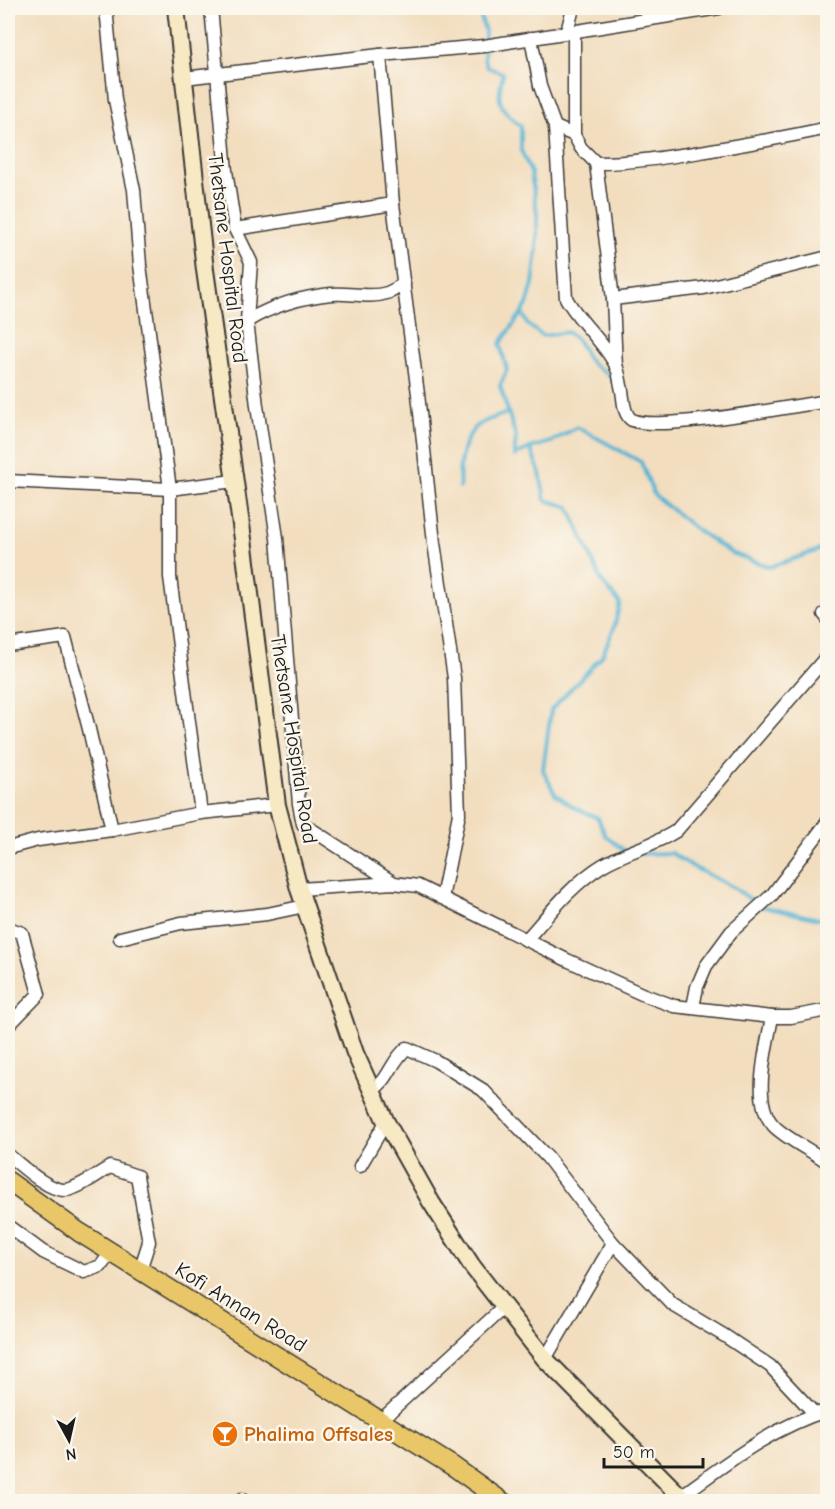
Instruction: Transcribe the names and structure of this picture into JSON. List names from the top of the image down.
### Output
{
  "streets": {
    "main road": ["Thetsane Hospital Road", "Kofi Annan Road"]
  },
  "places": {
    "bar": ["Phalima Offsales"]
  },
  "scale_bar": "50 m",
  "north": "bottom"
}
